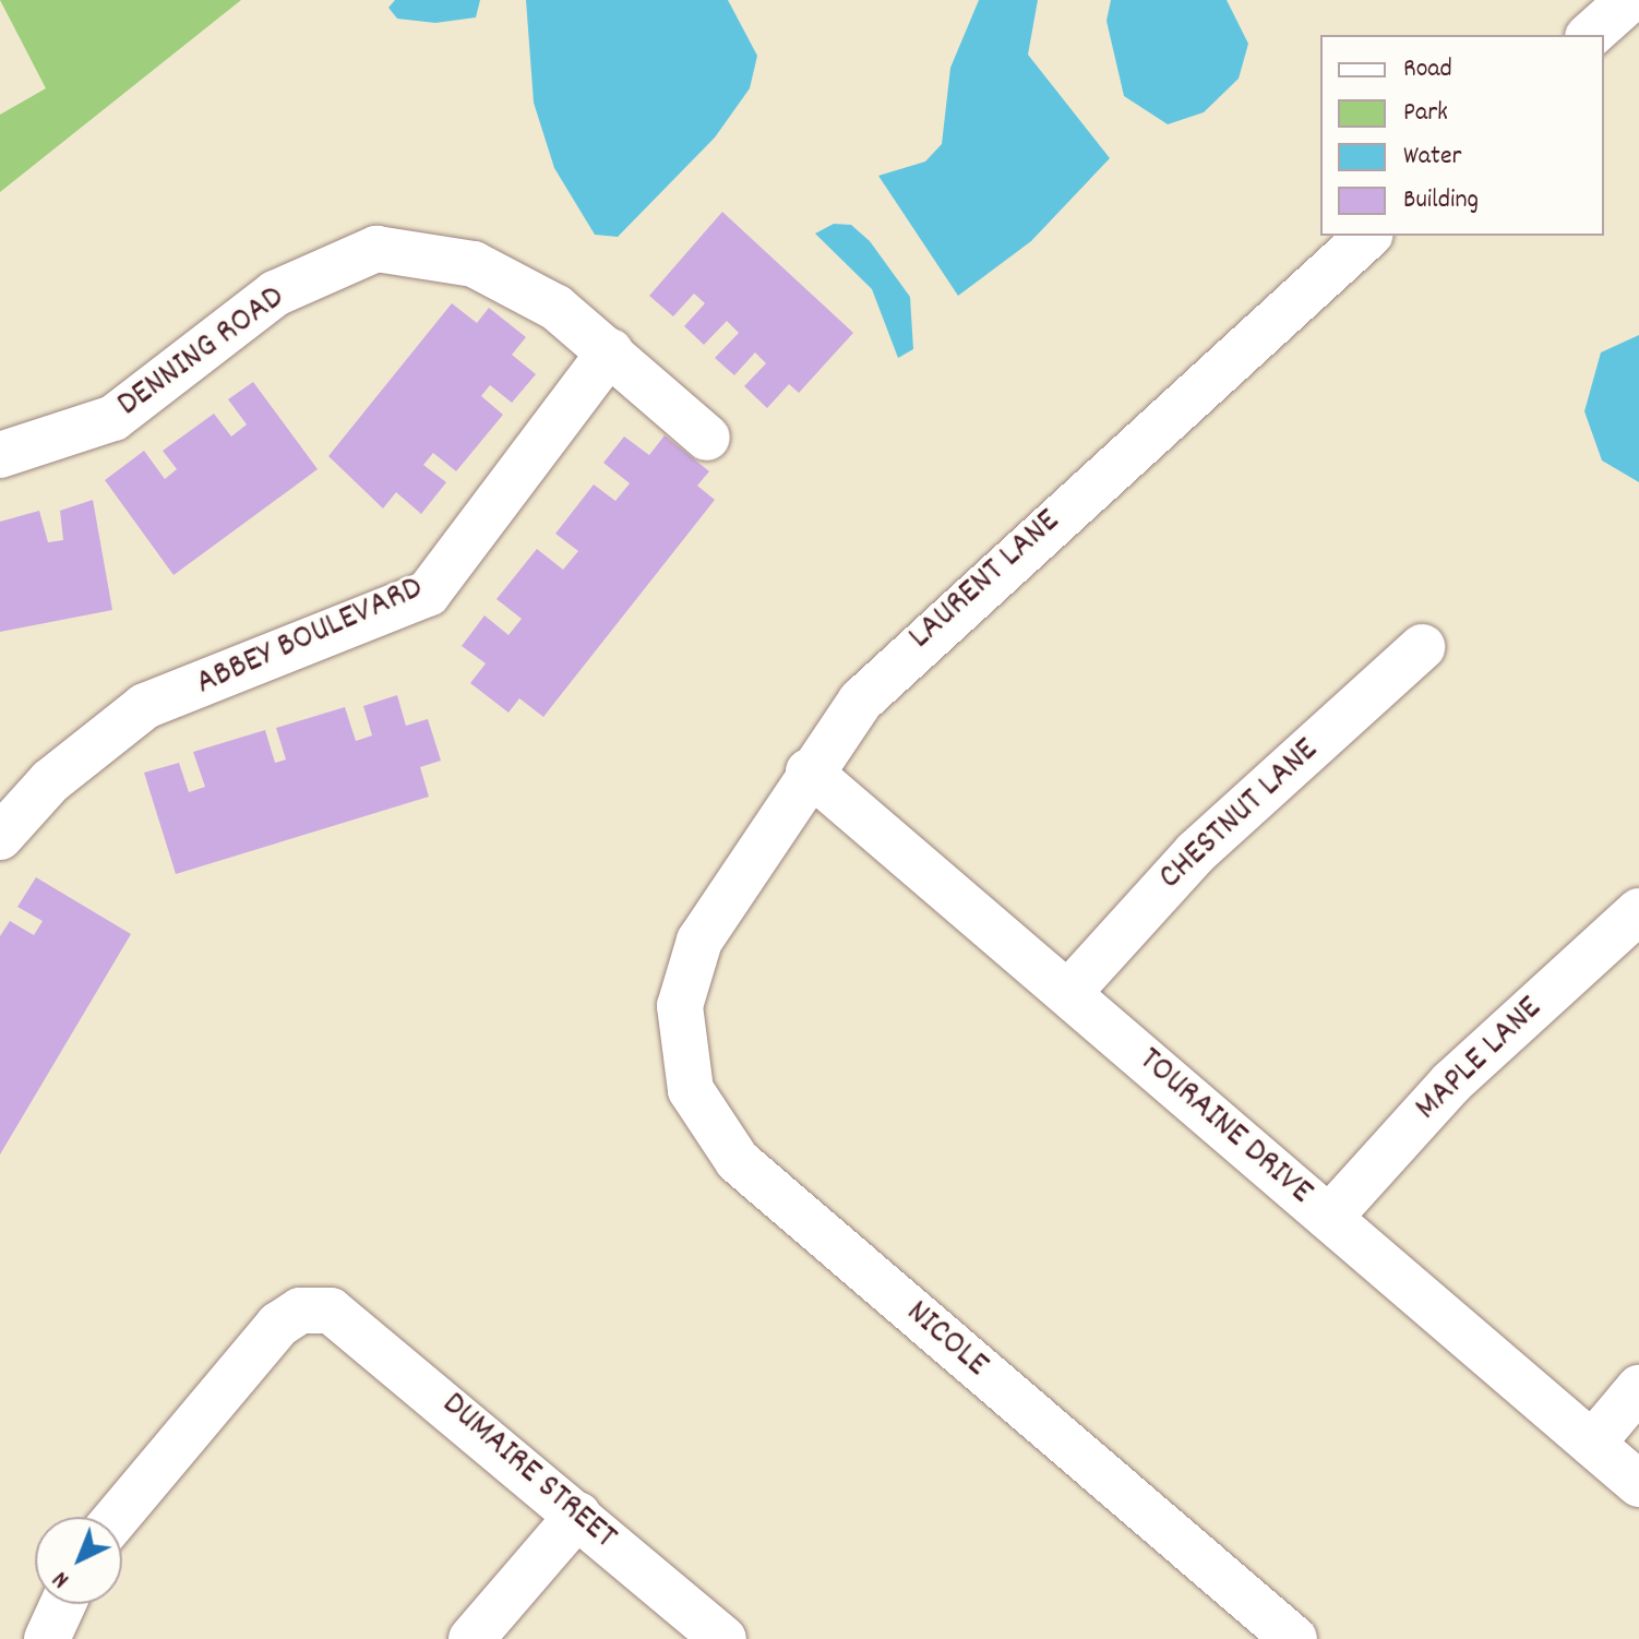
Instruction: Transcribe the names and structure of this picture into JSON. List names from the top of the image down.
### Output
{
  "streets": {
    "street": [
      "DENNING ROAD",
      "LAURENT LANE",
      "ABBEY BOULEVARD",
      "CHESTNUT LANE",
      "MAPLE LANE",
      "TOURAINE DRIVE",
      "NICOLE",
      "DUMAIRE STREET"
    ]
  },
  "crossings": [
    ["DENNING ROAD", "ABBEY BOULEVARD"],
    ["LAURENT LANE", "TOURAINE DRIVE"],
    ["LAURENT LANE", "NICOLE"],
    ["CHESTNUT LANE", "TOURAINE DRIVE"],
    ["MAPLE LANE", "TOURAINE DRIVE"]
  ],
  "legend": [
    "Road",
    "Park",
    "Water",
    "Building"
  ],
  "north": "bottom left"
}
